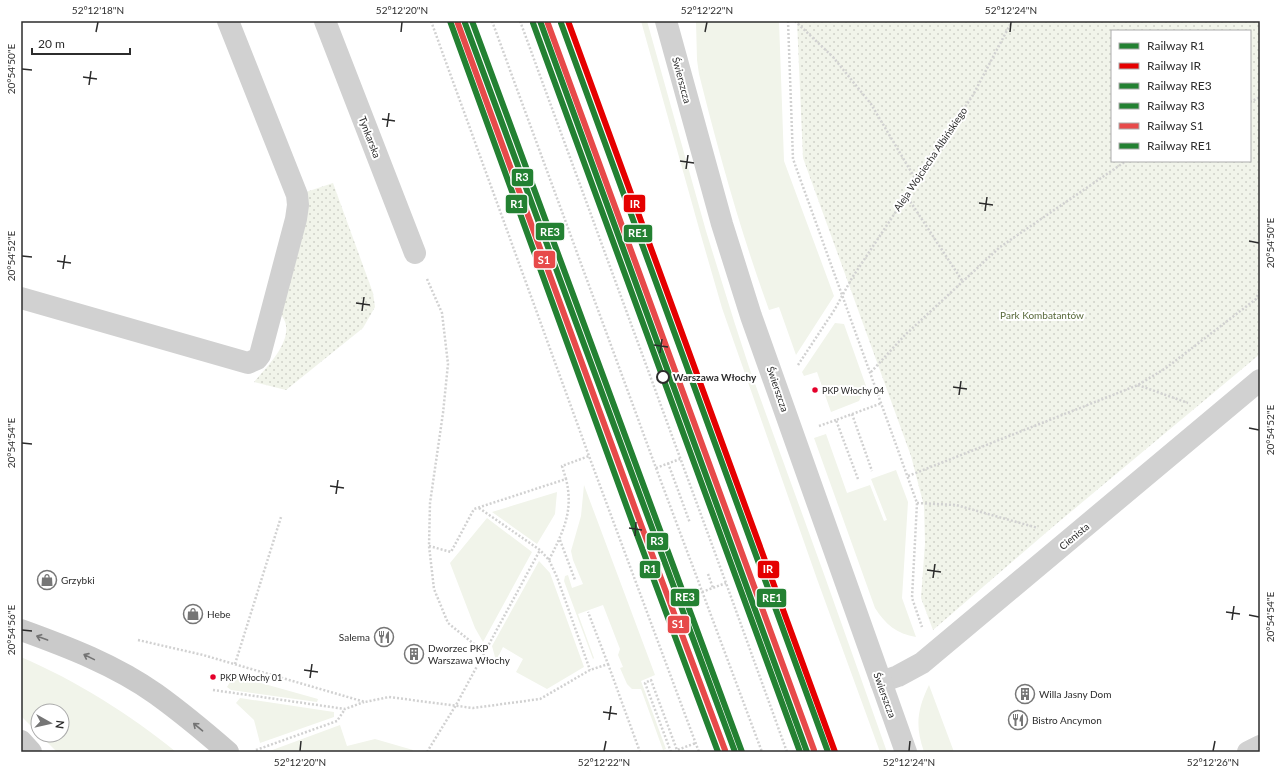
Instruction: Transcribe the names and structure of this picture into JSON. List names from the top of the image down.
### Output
{
  "streets": {
    "street": ["Świerszcza", "Tynkarska", "Cienista"],
    "path": ["Aleja Wojciecha Albińskiego"]
  },
  "crossings": [
    ["Świerszcza", "Cienista"]
  ],
  "parks": ["Park Kombatantów"],
  "places": {
    "other": ["Warszawa Włochy", "PKP Włochy 04", "PKP Włochy 01"],
    "shop": ["Grzybki", "Hebe"],
    "restaurant": ["Salema", "Bistro Ancymon"],
    "building": ["Dworzec PKP Warszawa Włochy", "Willa Jasny Dom"]
  },
  "lines": [
    "rail line R1",
    "rail line IR",
    "rail line RE3",
    "rail line S1",
    "rail line R3",
    "rail line RE1"
  ],
  "legend": [
    "Railway R1",
    "Railway IR",
    "Railway RE3",
    "Railway R3",
    "Railway S1",
    "Railway RE1"
  ],
  "scale_bar": "20 m",
  "north": "right",
  "coordinates": [
    "52°12'18\"N",
    "52°12'20\"N",
    "52°12'22\"N",
    "52°12'24\"N",
    "20°54'50\"E",
    "20°54'52\"E",
    "20°54'54\"E",
    "20°54'56\"E",
    "52°12'26\"N"
  ]
}
